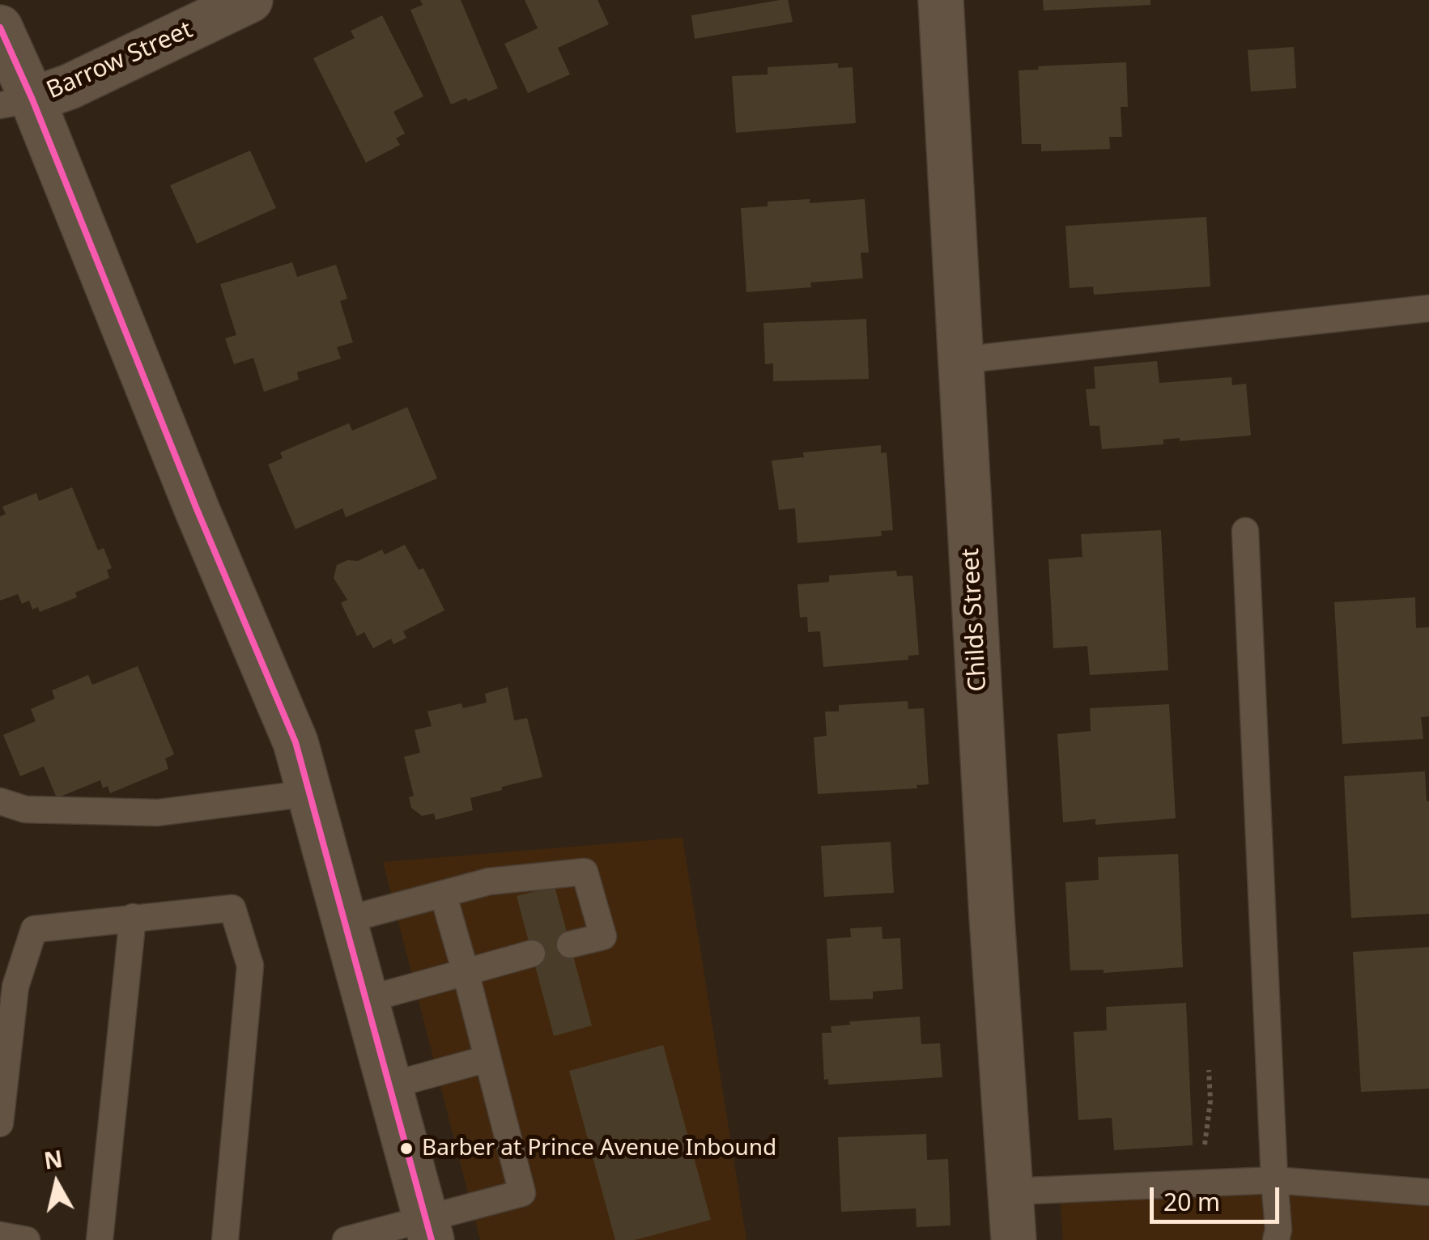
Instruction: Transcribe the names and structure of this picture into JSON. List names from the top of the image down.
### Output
{
  "streets": {
    "street": ["Barrow Street", "Childs Street"]
  },
  "places": ["Barber at Prince Avenue Inbound"],
  "scale_bar": "20 m",
  "north": "top"
}
